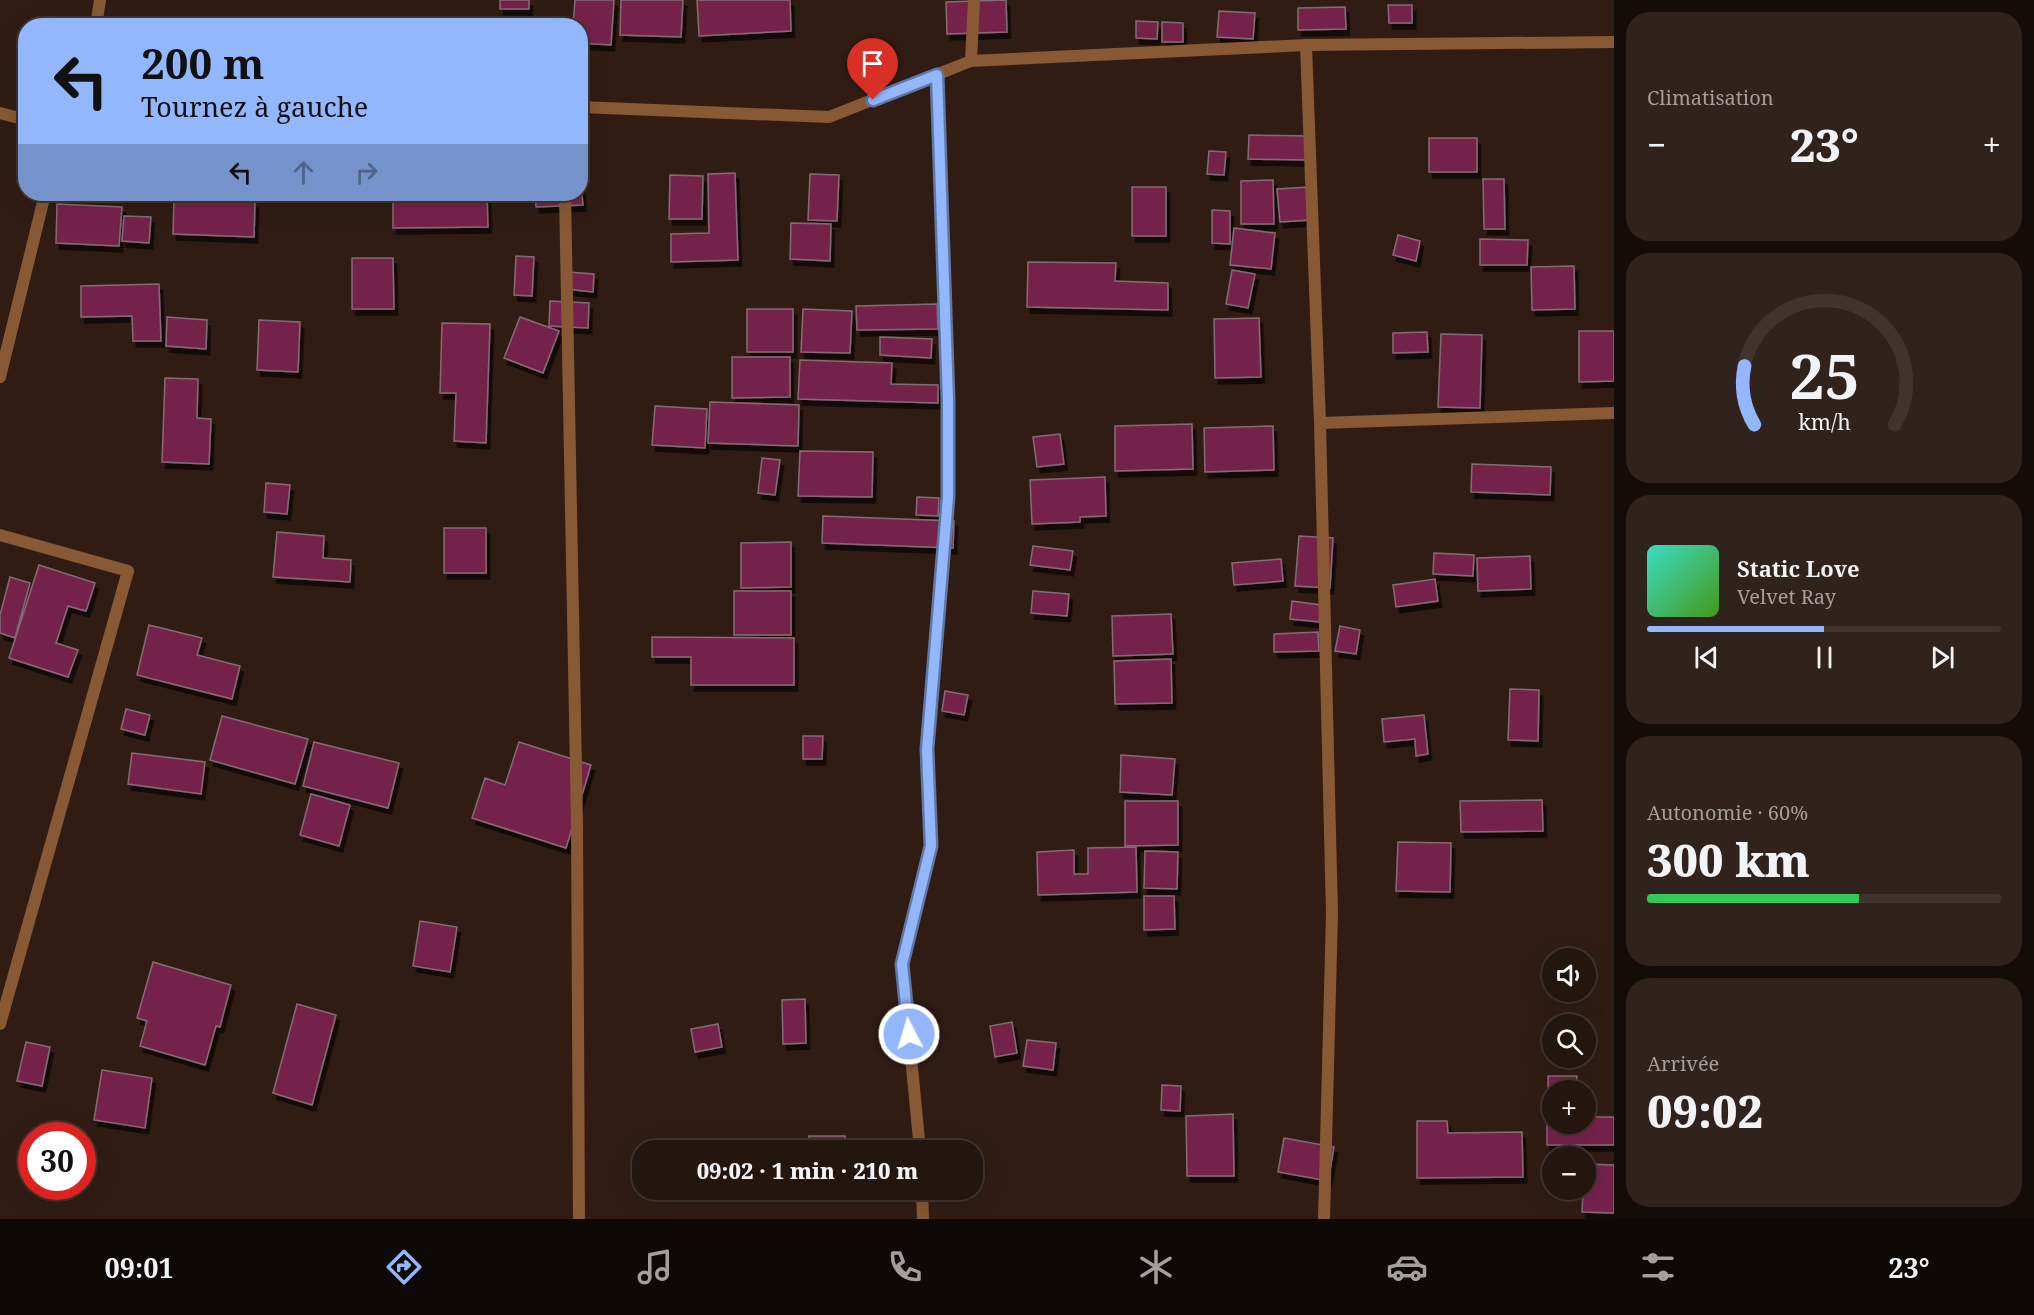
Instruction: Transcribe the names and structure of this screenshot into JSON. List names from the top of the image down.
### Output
{
  "page": {
    "tile": [
      "Climatisation",
      ["Autonomie · 60%", "300 km"],
      ["Arrivée", "09:02"]
    ],
    "turn": ["200 m", "Tournez à gauche"],
    "heat": ["−", "23°", "+"],
    "song": ["Static Love", "Velvet Ray"],
    "map_buttons": ["+", "−"],
    "limit": "30",
    "trip": "09:02 · 1 min · 210 m",
    "tabs": ["09:01", "23°"],
    "gauge": ["25", "km/h"]
  }
}
